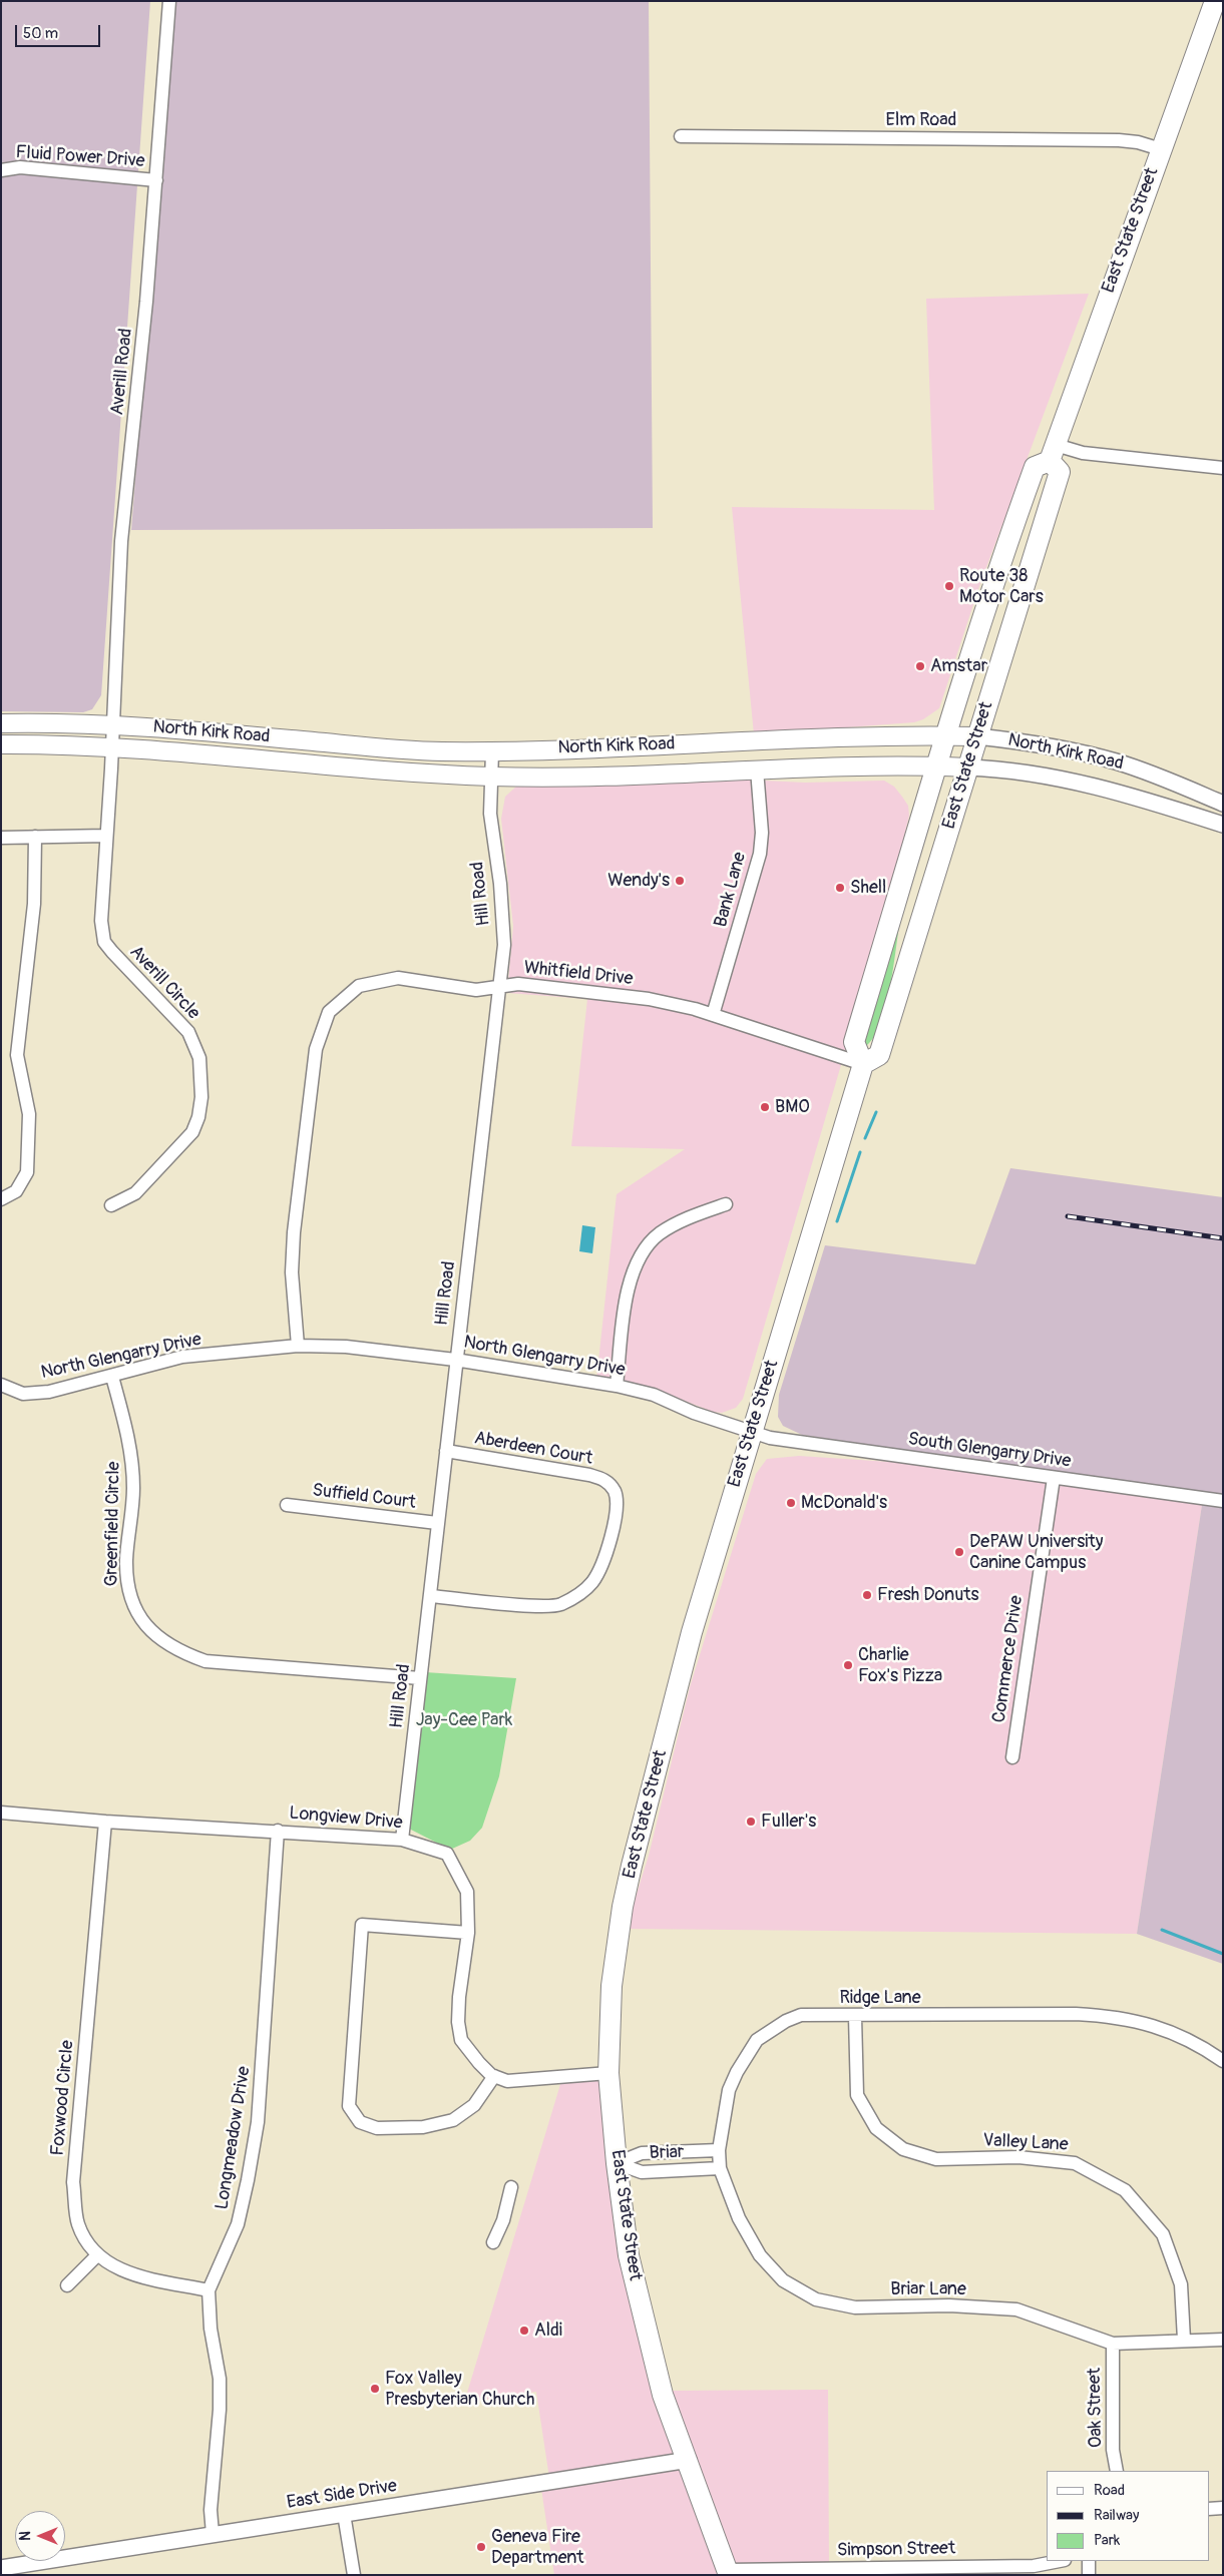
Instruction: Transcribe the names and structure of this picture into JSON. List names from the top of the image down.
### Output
{
  "streets": {
    "main road": ["East State Street", "North Kirk Road"],
    "street": [
      "Elm Road",
      "Fluid Power Drive",
      "Averill Road",
      "Bank Lane",
      "Hill Road",
      "Whitfield Drive",
      "Averill Circle",
      "North Glengarry Drive",
      "Aberdeen Court",
      "South Glengarry Drive",
      "Suffield Court",
      "Greenfield Circle",
      "Commerce Drive",
      "Longview Drive",
      "Ridge Lane",
      "Foxwood Circle",
      "Longmeadow Drive",
      "Valley Lane",
      "Briar",
      "Briar Lane",
      "Oak Street",
      "East Side Drive",
      "Simpson Street"
    ]
  },
  "crossings": [
    ["Elm Road", "East State Street"],
    ["Fluid Power Drive", "Averill Road"],
    ["East State Street", "North Kirk Road"],
    ["East State Street", "Whitfield Drive"],
    ["East State Street", "North Glengarry Drive"],
    ["East State Street", "South Glengarry Drive"],
    ["East State Street", "Briar"],
    ["East State Street", "East Side Drive"],
    ["East State Street", "Simpson Street"],
    ["Averill Road", "North Kirk Road"],
    ["Averill Road", "Averill Circle"],
    ["North Kirk Road", "Bank Lane"],
    ["North Kirk Road", "Hill Road"],
    ["North Kirk Road", "Averill Circle"],
    ["Bank Lane", "Whitfield Drive"],
    ["Hill Road", "Whitfield Drive"],
    ["Hill Road", "North Glengarry Drive"],
    ["Hill Road", "Aberdeen Court"],
    ["Hill Road", "Suffield Court"],
    ["Hill Road", "Greenfield Circle"],
    ["Hill Road", "Longview Drive"],
    ["Whitfield Drive", "North Glengarry Drive"],
    ["North Glengarry Drive", "South Glengarry Drive"],
    ["North Glengarry Drive", "Greenfield Circle"],
    ["South Glengarry Drive", "Commerce Drive"],
    ["Longview Drive", "Foxwood Circle"],
    ["Longview Drive", "Longmeadow Drive"],
    ["Ridge Lane", "Valley Lane"],
    ["Ridge Lane", "Briar Lane"],
    ["Foxwood Circle", "Longmeadow Drive"],
    ["Longmeadow Drive", "East Side Drive"],
    ["Valley Lane", "Briar Lane"],
    ["Briar", "Briar Lane"],
    ["Briar Lane", "Oak Street"]
  ],
  "parks": ["Jay-Cee Park"],
  "places": [
    "Route 38 Motor Cars",
    "Amstar",
    "Wendy's",
    "Shell",
    "BMO",
    "McDonald's",
    "DePAW University Canine Campus",
    "Fresh Donuts",
    "Charlie Fox's Pizza",
    "Fuller's",
    "Aldi",
    "Fox Valley Presbyterian Church",
    "Geneva Fire Department"
  ],
  "legend": ["Road", "Railway", "Park"],
  "scale_bar": "50 m",
  "north": "left"
}
